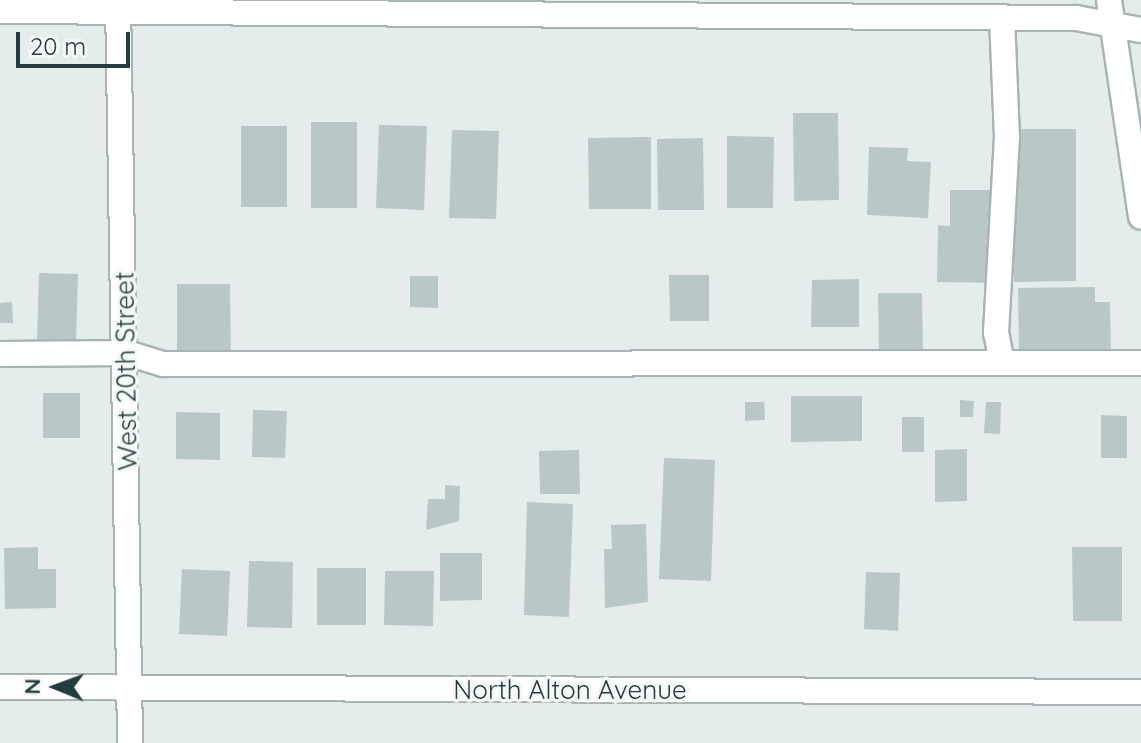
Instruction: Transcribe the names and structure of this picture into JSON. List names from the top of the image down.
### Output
{
  "streets": {
    "street": ["West 20th Street", "North Alton Avenue"]
  },
  "crossings": [
    ["West 20th Street", "North Alton Avenue"]
  ],
  "scale_bar": "20 m",
  "north": "left"
}
